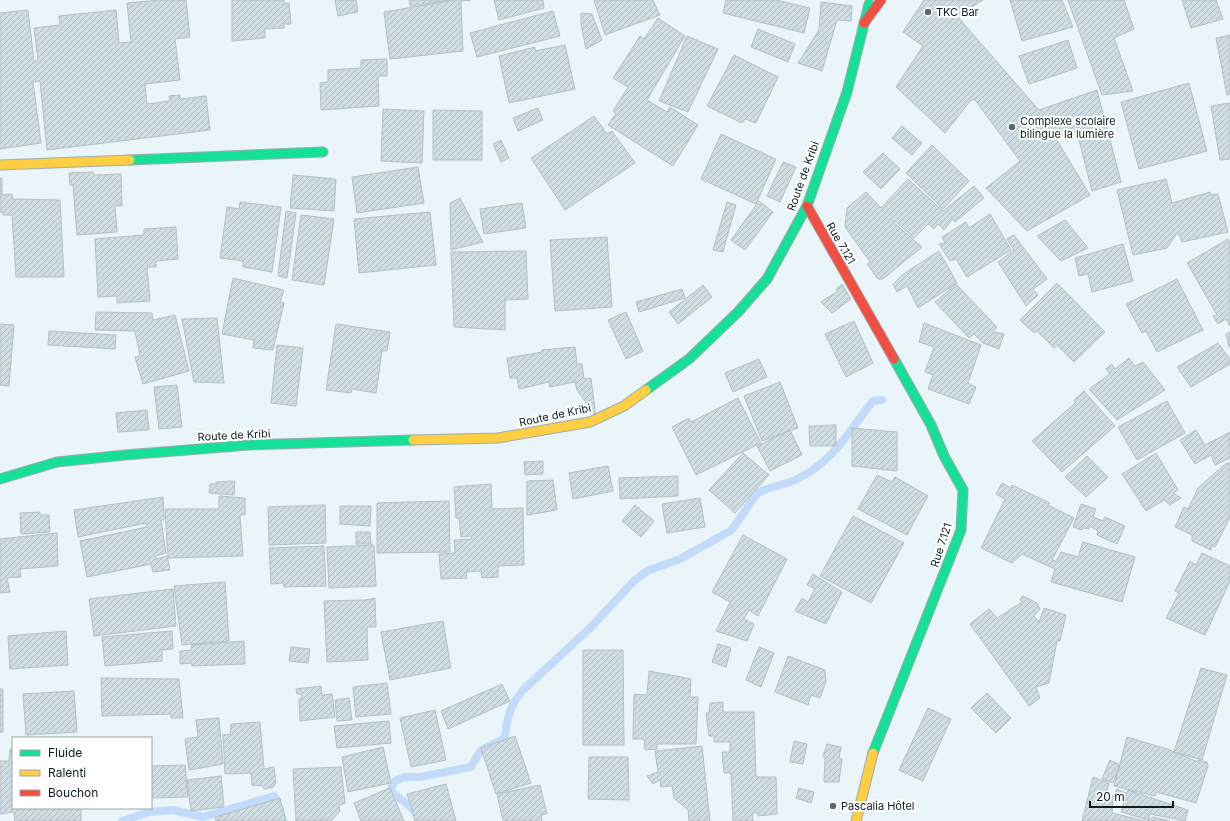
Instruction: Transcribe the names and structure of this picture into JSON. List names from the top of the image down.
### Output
{
  "streets": {
    "main road": ["Route de Kribi", "Rue 7.121"]
  },
  "crossings": [
    ["Route de Kribi", "Rue 7.121"]
  ],
  "places": ["TKC Bar", "Complexe scolaire bilingue la lumière", "Pascalia Hôtel"],
  "legend": ["Fluide", "Ralenti", "Bouchon"],
  "scale_bar": "20 m"
}
